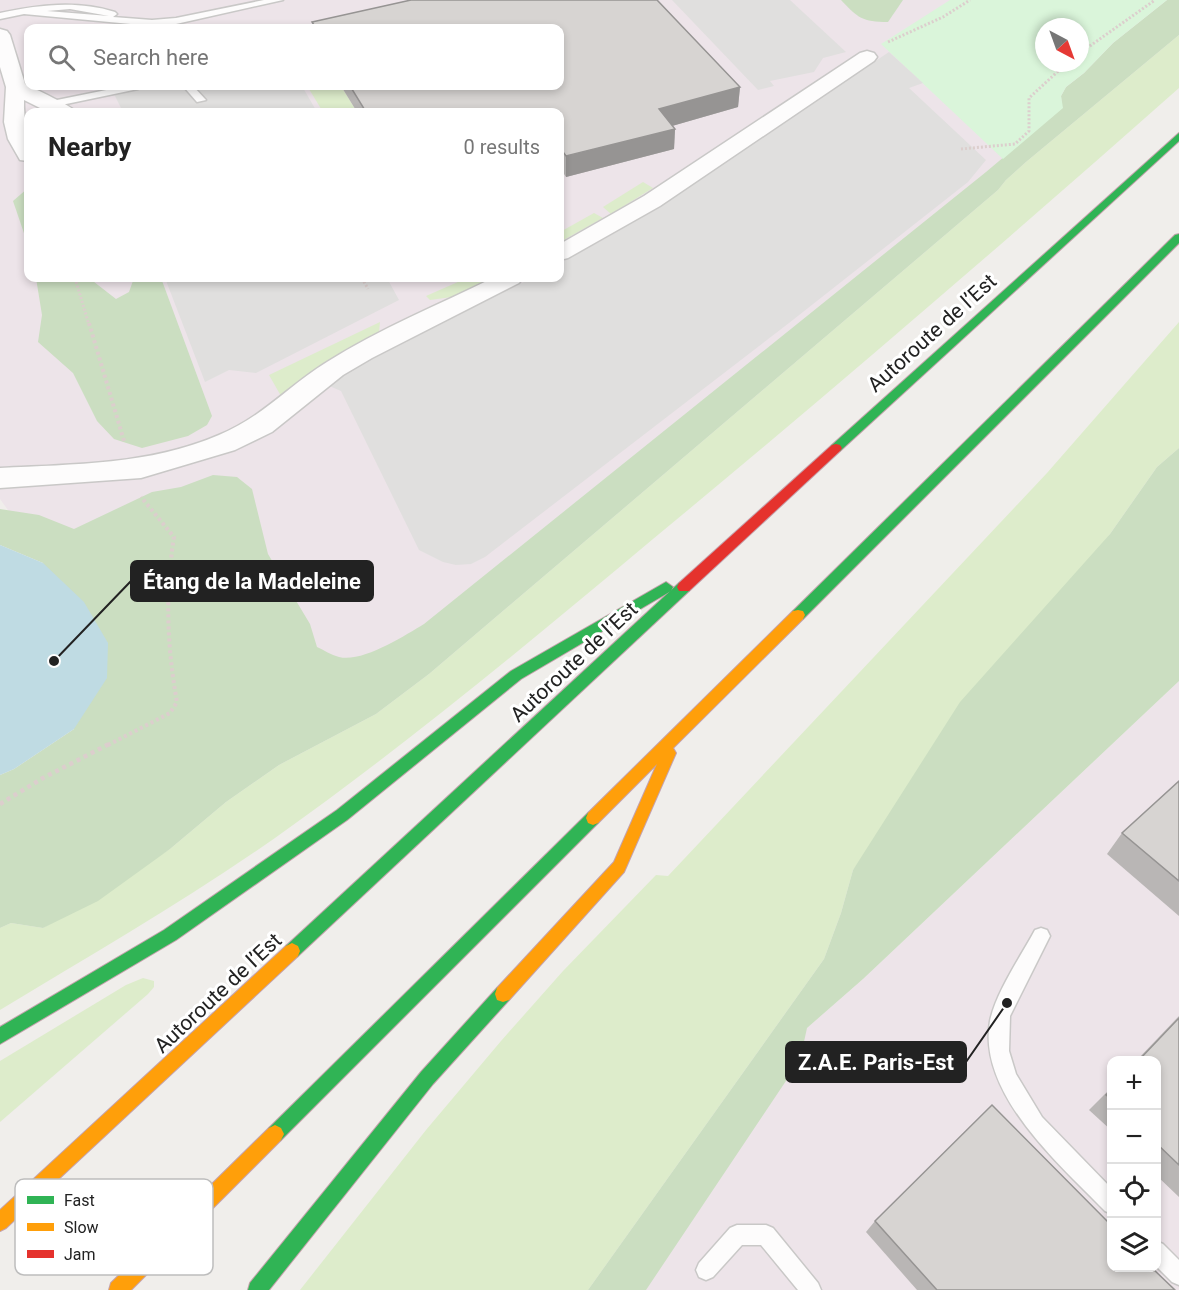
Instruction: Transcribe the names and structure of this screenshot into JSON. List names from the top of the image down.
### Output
{
  "streets": {
    "highway": ["Autoroute de l’Est"]
  },
  "places": ["Étang de la Madeleine", "Z.A.E. Paris-Est"],
  "legend": ["Fast", "Slow", "Jam"],
  "north": "bottom right",
  "page": {
    "search": "Search here",
    "heading": ["Nearby", "0 results"],
    "map_buttons": ["+", "−"]
  }
}
